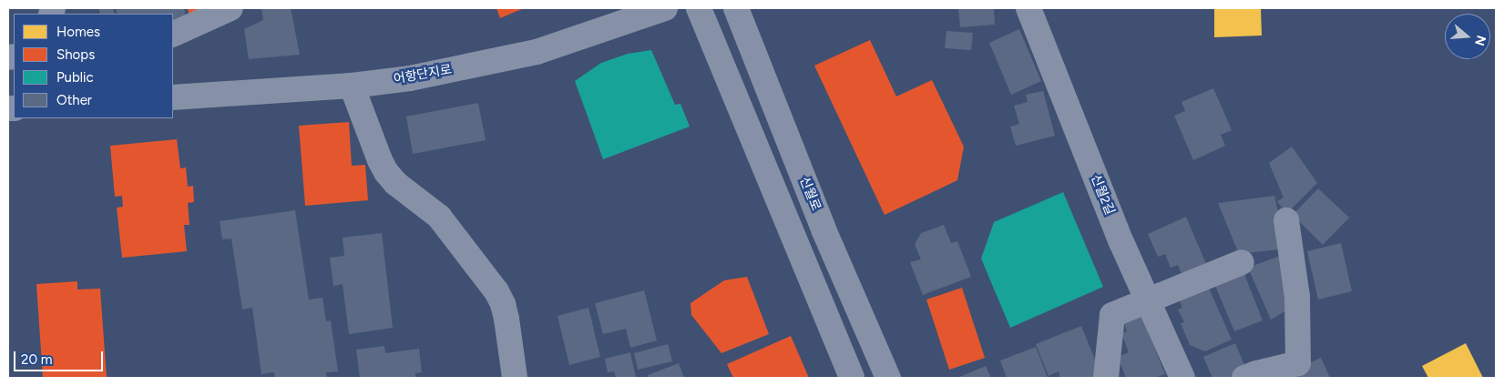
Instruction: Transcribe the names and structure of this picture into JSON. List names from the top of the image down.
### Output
{
  "streets": {
    "street": ["어항단지로", "신월로", "신월2길"]
  },
  "legend": [
    "Homes",
    "Shops",
    "Public",
    "Other"
  ],
  "scale_bar": "20 m",
  "north": "right"
}
